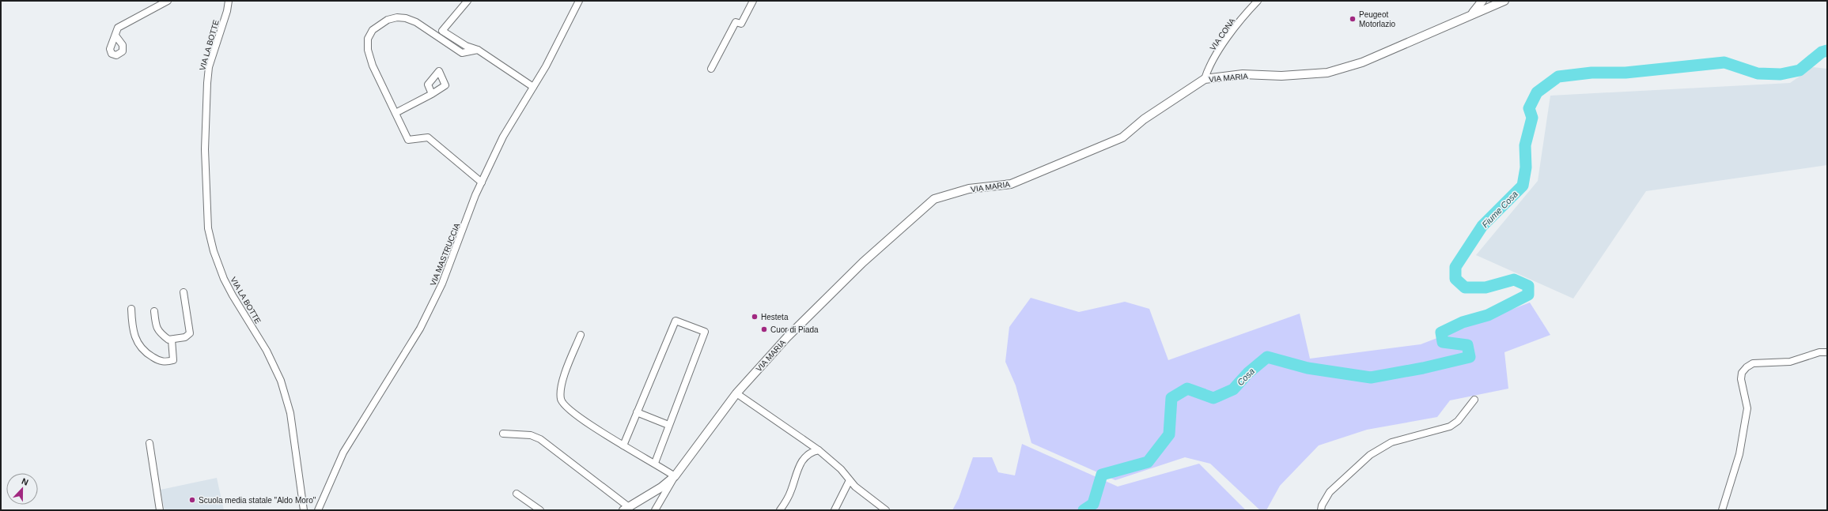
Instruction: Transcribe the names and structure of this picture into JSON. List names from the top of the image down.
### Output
{
  "streets": {
    "street": [
      "VIA CONA",
      "VIA LA BOTTE",
      "VIA MARIA",
      "VIA MASTRUCCIA"
    ]
  },
  "crossings": [
    ["VIA CONA", "VIA MARIA"]
  ],
  "water": ["Fiume Cosa", "Cosa"],
  "places": [
    "Peugeot Motorlazio",
    "Hesteta",
    "Cuor di Piada",
    "Scuola media statale \"Aldo Moro\""
  ],
  "north": "top"
}
